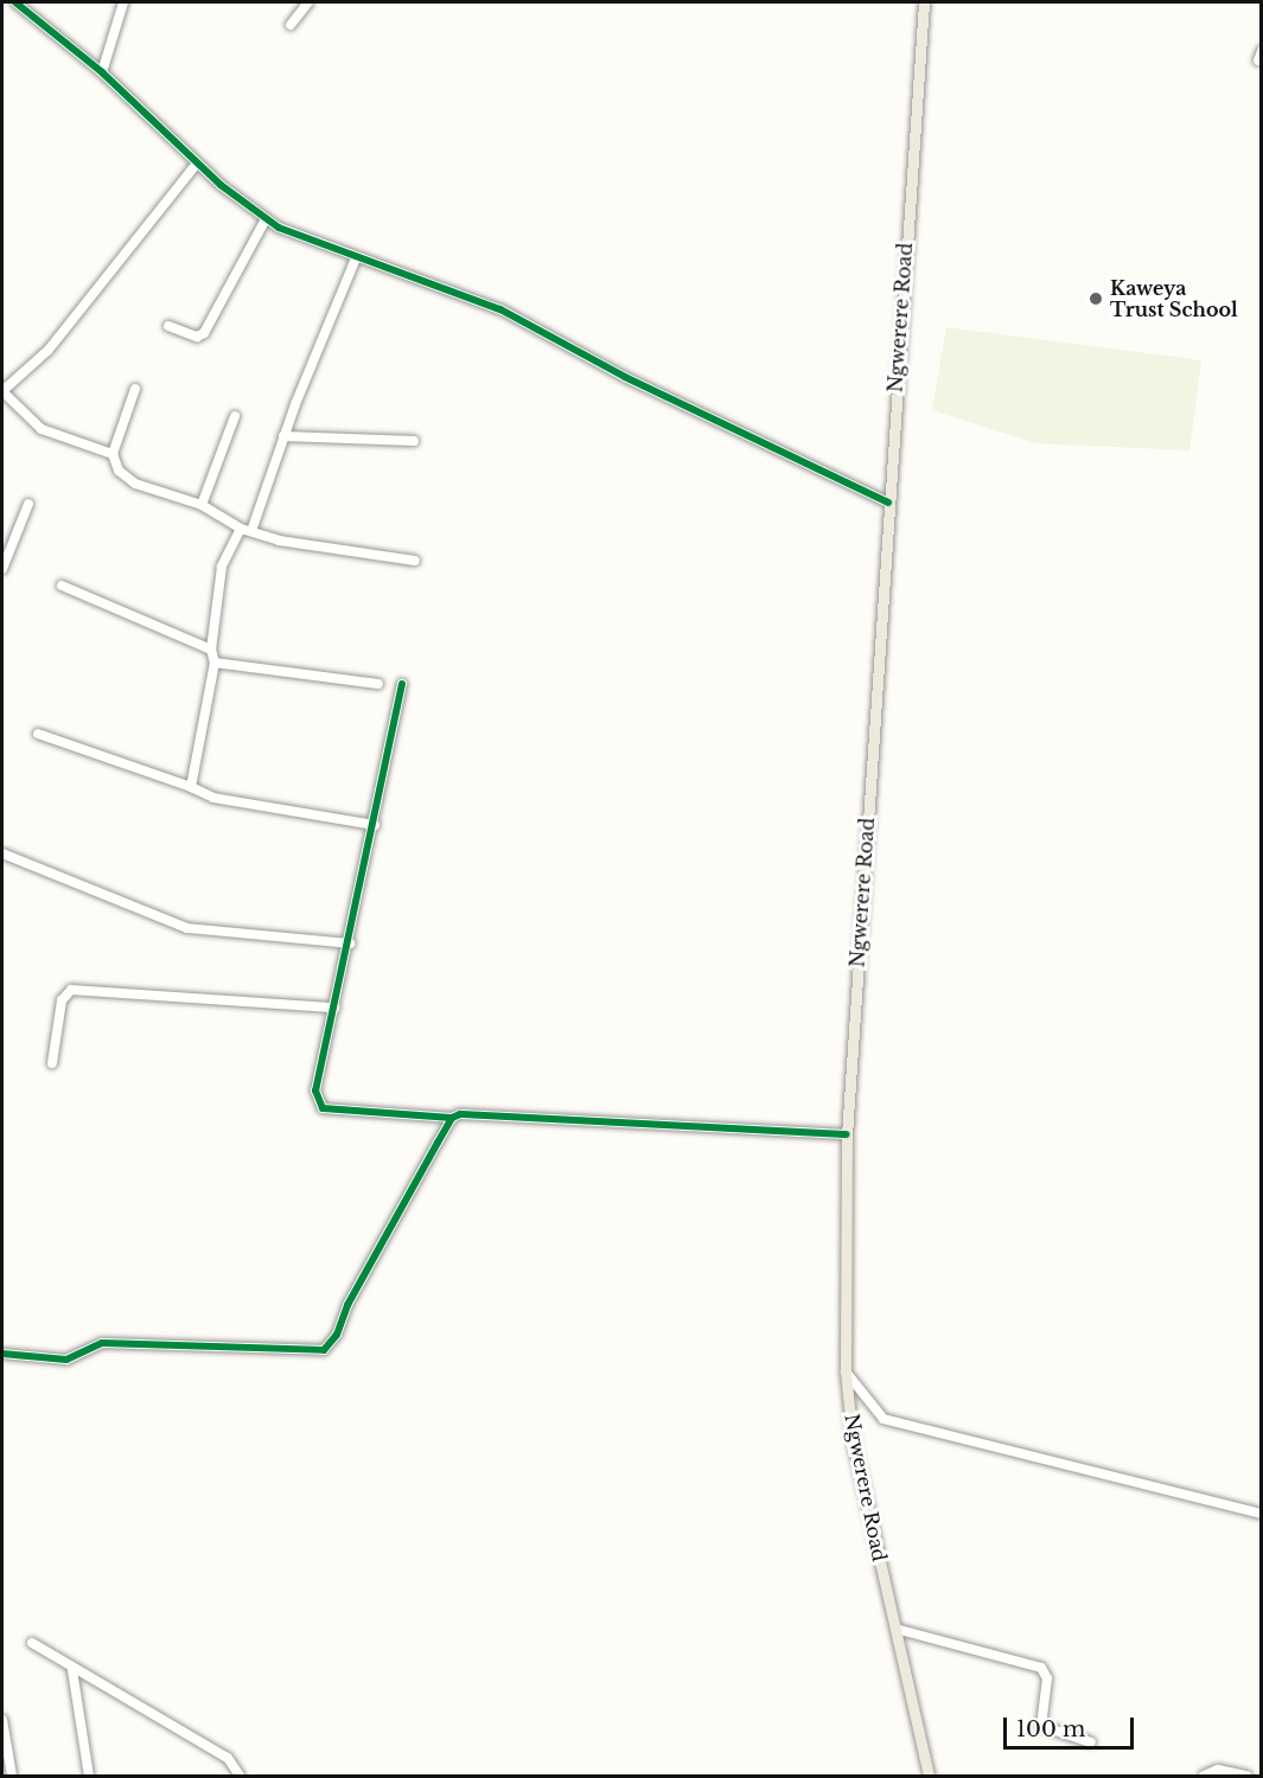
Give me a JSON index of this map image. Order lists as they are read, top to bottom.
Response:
{
  "streets": {
    "main road": ["Ngwerere Road"]
  },
  "places": ["Kaweya Trust School"],
  "scale_bar": "100 m"
}
